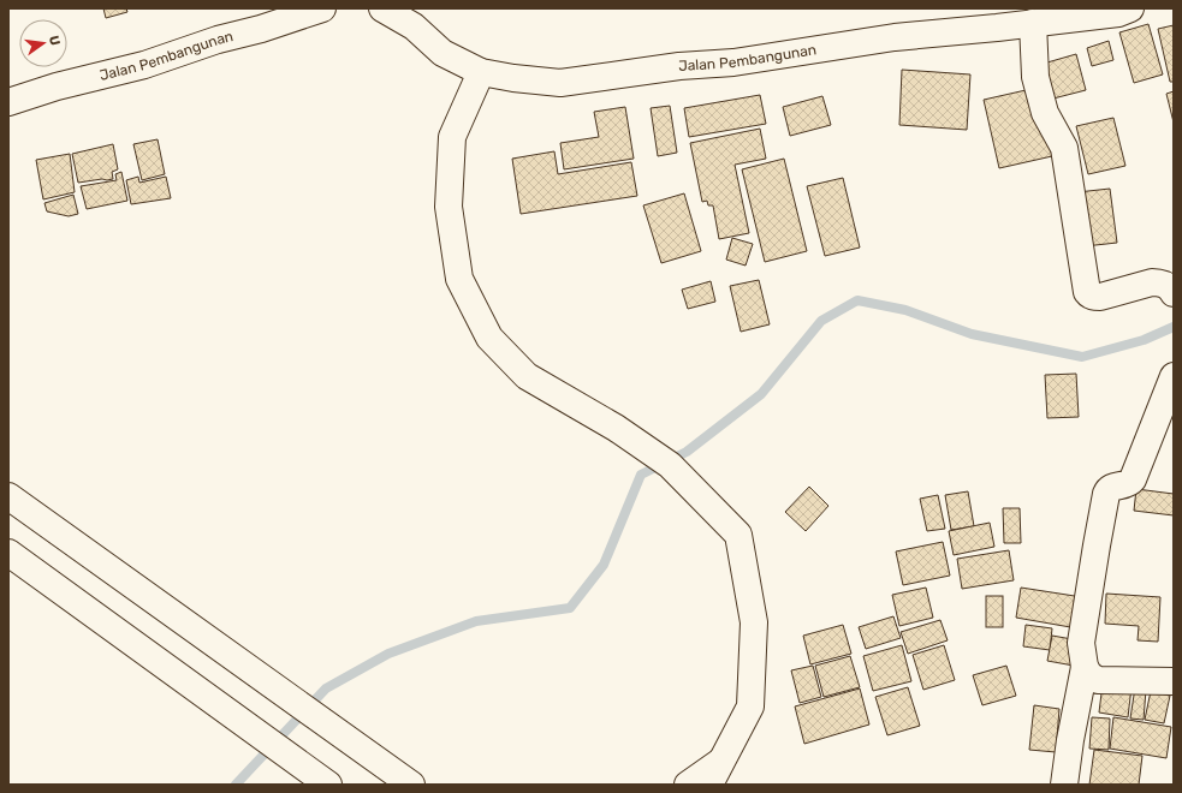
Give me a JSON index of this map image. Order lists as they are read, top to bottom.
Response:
{
  "streets": {
    "street": ["Jalan Pembangunan"]
  },
  "north": "right"
}
